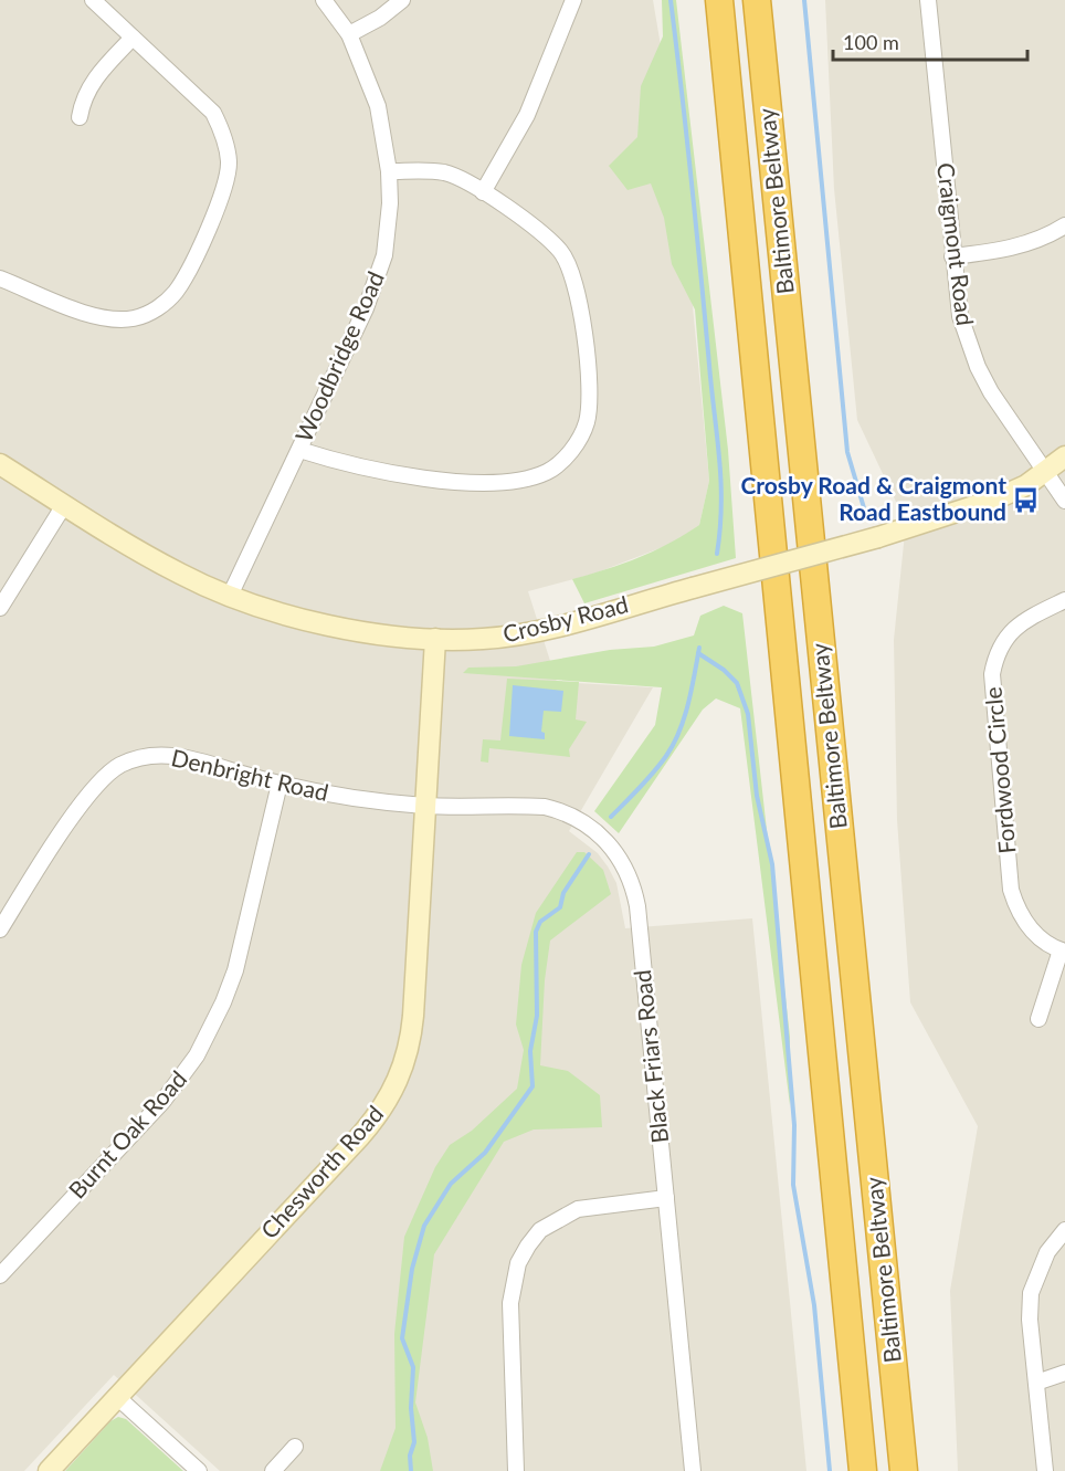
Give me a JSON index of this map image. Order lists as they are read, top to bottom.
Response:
{
  "streets": {
    "highway": ["Baltimore Beltway"],
    "main road": ["Crosby Road", "Chesworth Road"],
    "street": [
      "Craigmont Road",
      "Woodbridge Road",
      "Fordwood Circle",
      "Denbright Road",
      "Black Friars Road",
      "Burnt Oak Road"
    ]
  },
  "crossings": [
    ["Craigmont Road", "Crosby Road"],
    ["Woodbridge Road", "Crosby Road"],
    ["Crosby Road", "Chesworth Road"],
    ["Denbright Road", "Black Friars Road"],
    ["Denbright Road", "Burnt Oak Road"],
    ["Denbright Road", "Chesworth Road"],
    ["Black Friars Road", "Chesworth Road"]
  ],
  "places": {
    "bus stop": ["Crosby Road & Craigmont Road Eastbound"]
  },
  "scale_bar": "100 m"
}
